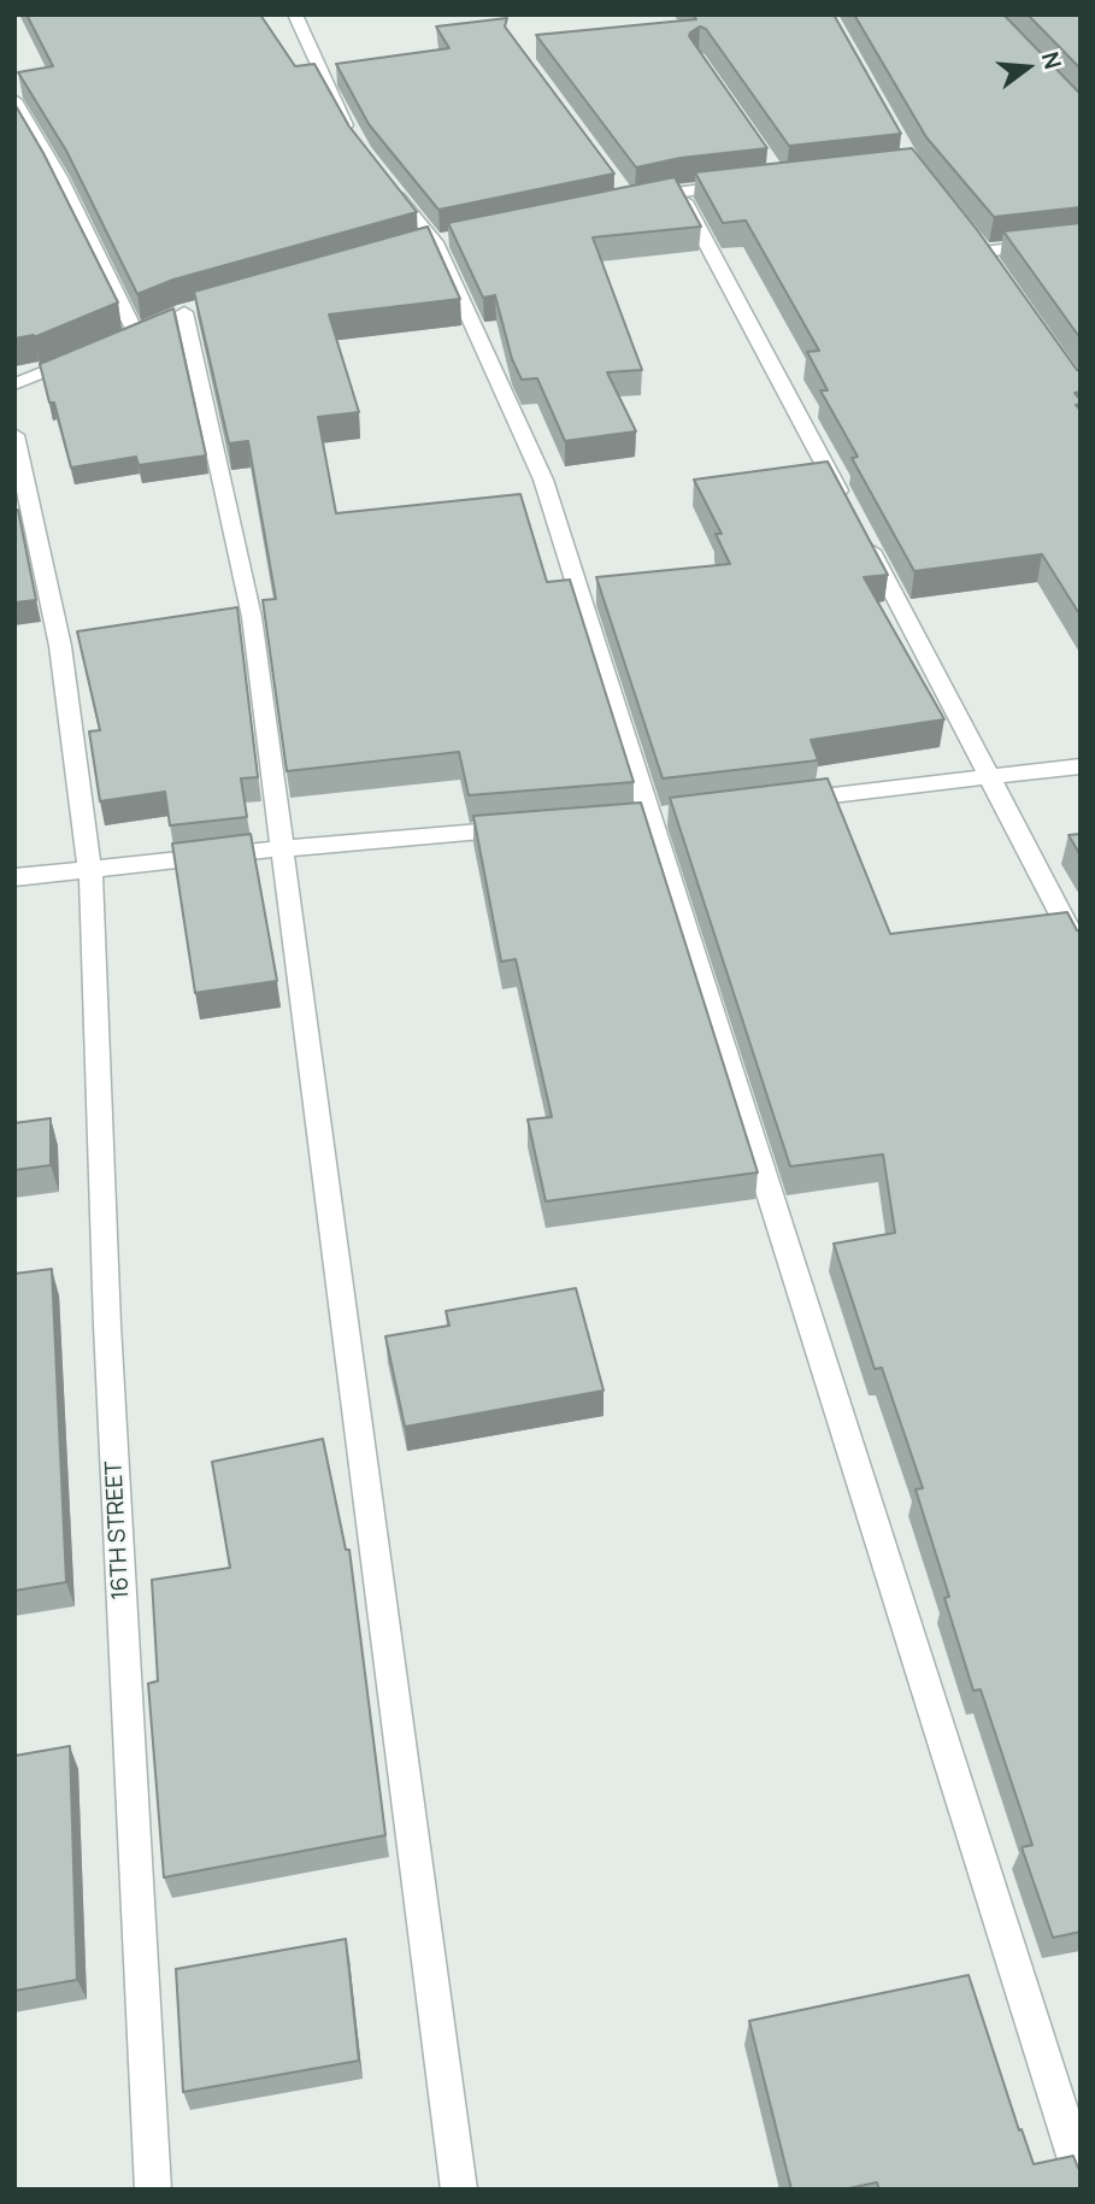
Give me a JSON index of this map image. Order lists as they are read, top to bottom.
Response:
{
  "streets": {
    "street": ["16TH STREET"]
  },
  "north": "right"
}
